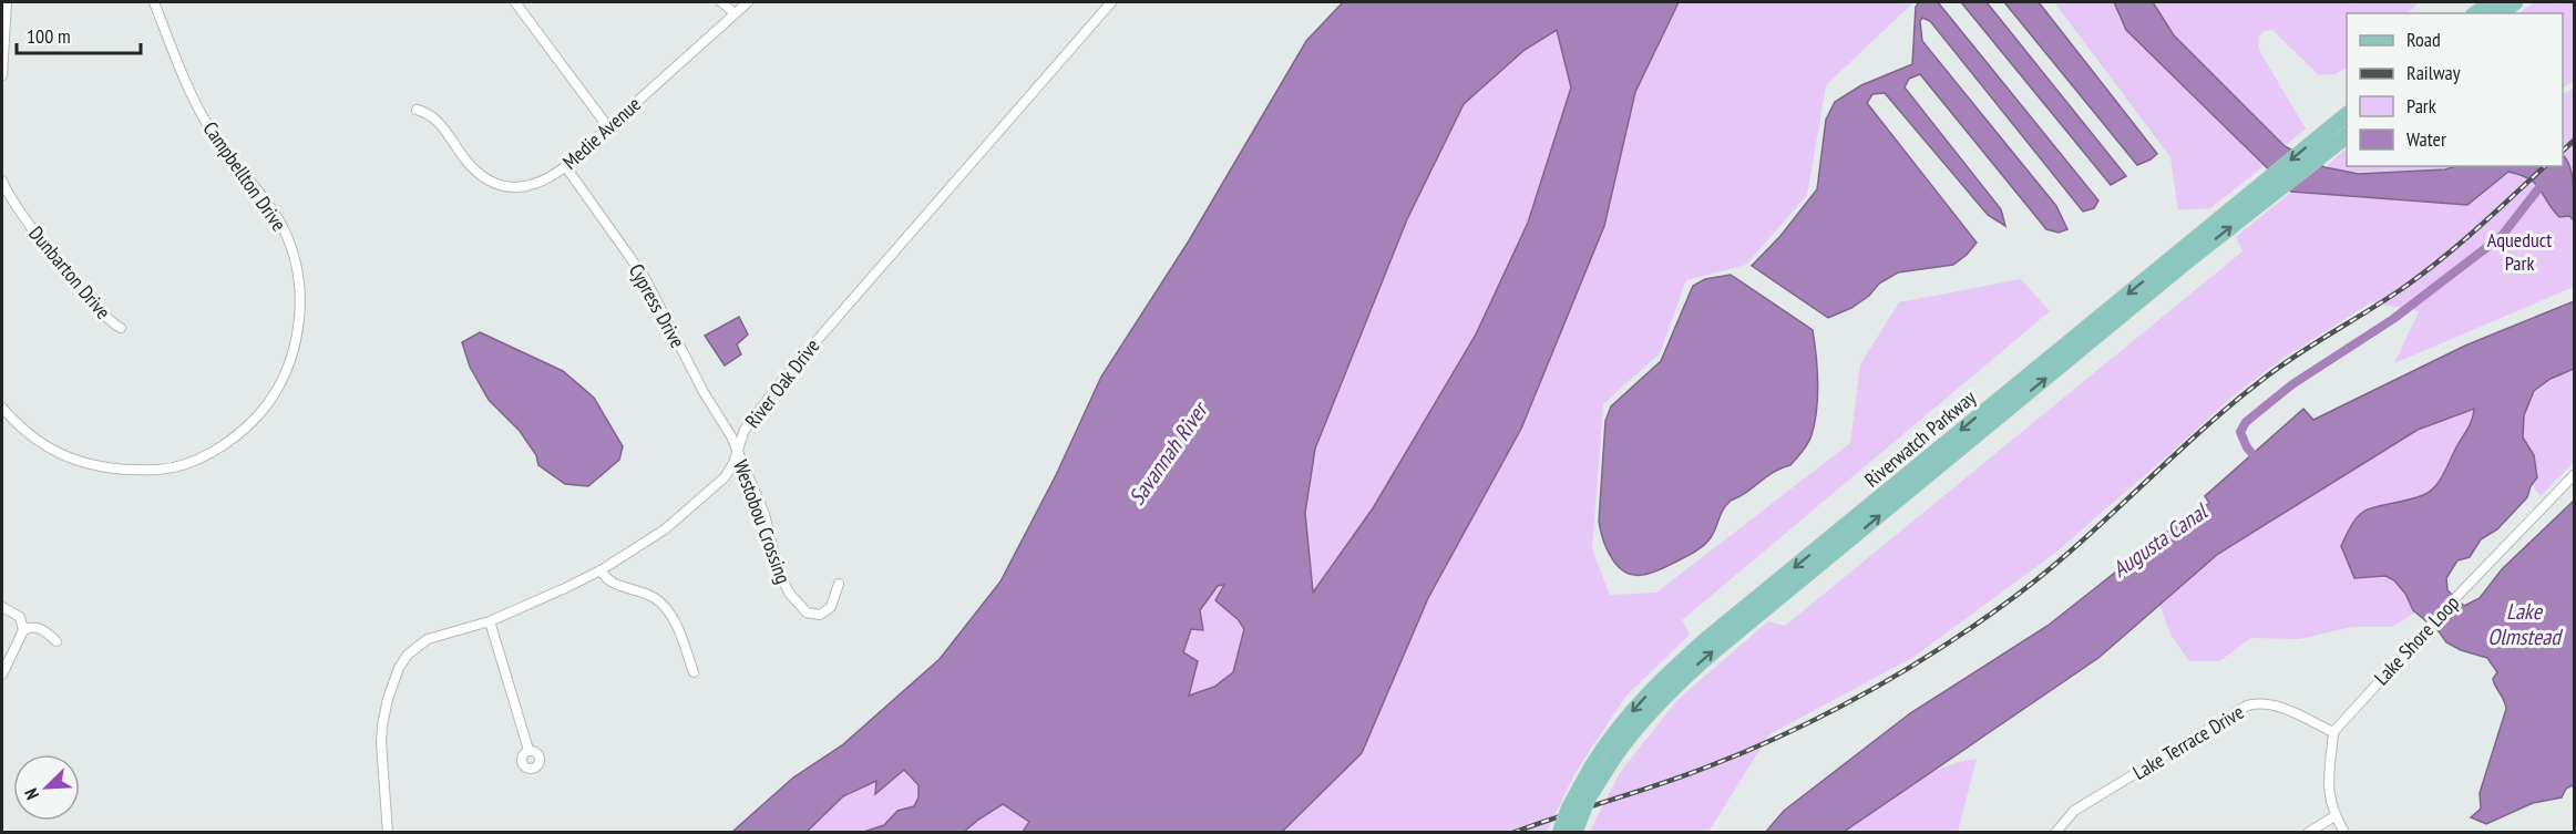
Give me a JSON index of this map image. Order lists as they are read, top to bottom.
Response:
{
  "streets": {
    "main road": ["Riverwatch Parkway"],
    "street": [
      "Medie Avenue",
      "Campbellton Drive",
      "Dunbarton Drive",
      "Cypress Drive",
      "River Oak Drive",
      "Westobou Crossing",
      "Lake Shore Loop",
      "Lake Terrace Drive"
    ]
  },
  "crossings": [
    ["Medie Avenue", "Cypress Drive"],
    ["Cypress Drive", "River Oak Drive"],
    ["Cypress Drive", "Westobou Crossing"],
    ["River Oak Drive", "Westobou Crossing"],
    ["Lake Shore Loop", "Lake Terrace Drive"]
  ],
  "water": ["Savannah River", "Augusta Canal", "Lake Olmstead"],
  "parks": ["Aqueduct Park"],
  "legend": [
    "Road",
    "Railway",
    "Park",
    "Water"
  ],
  "scale_bar": "100 m",
  "north": "bottom left"
}
